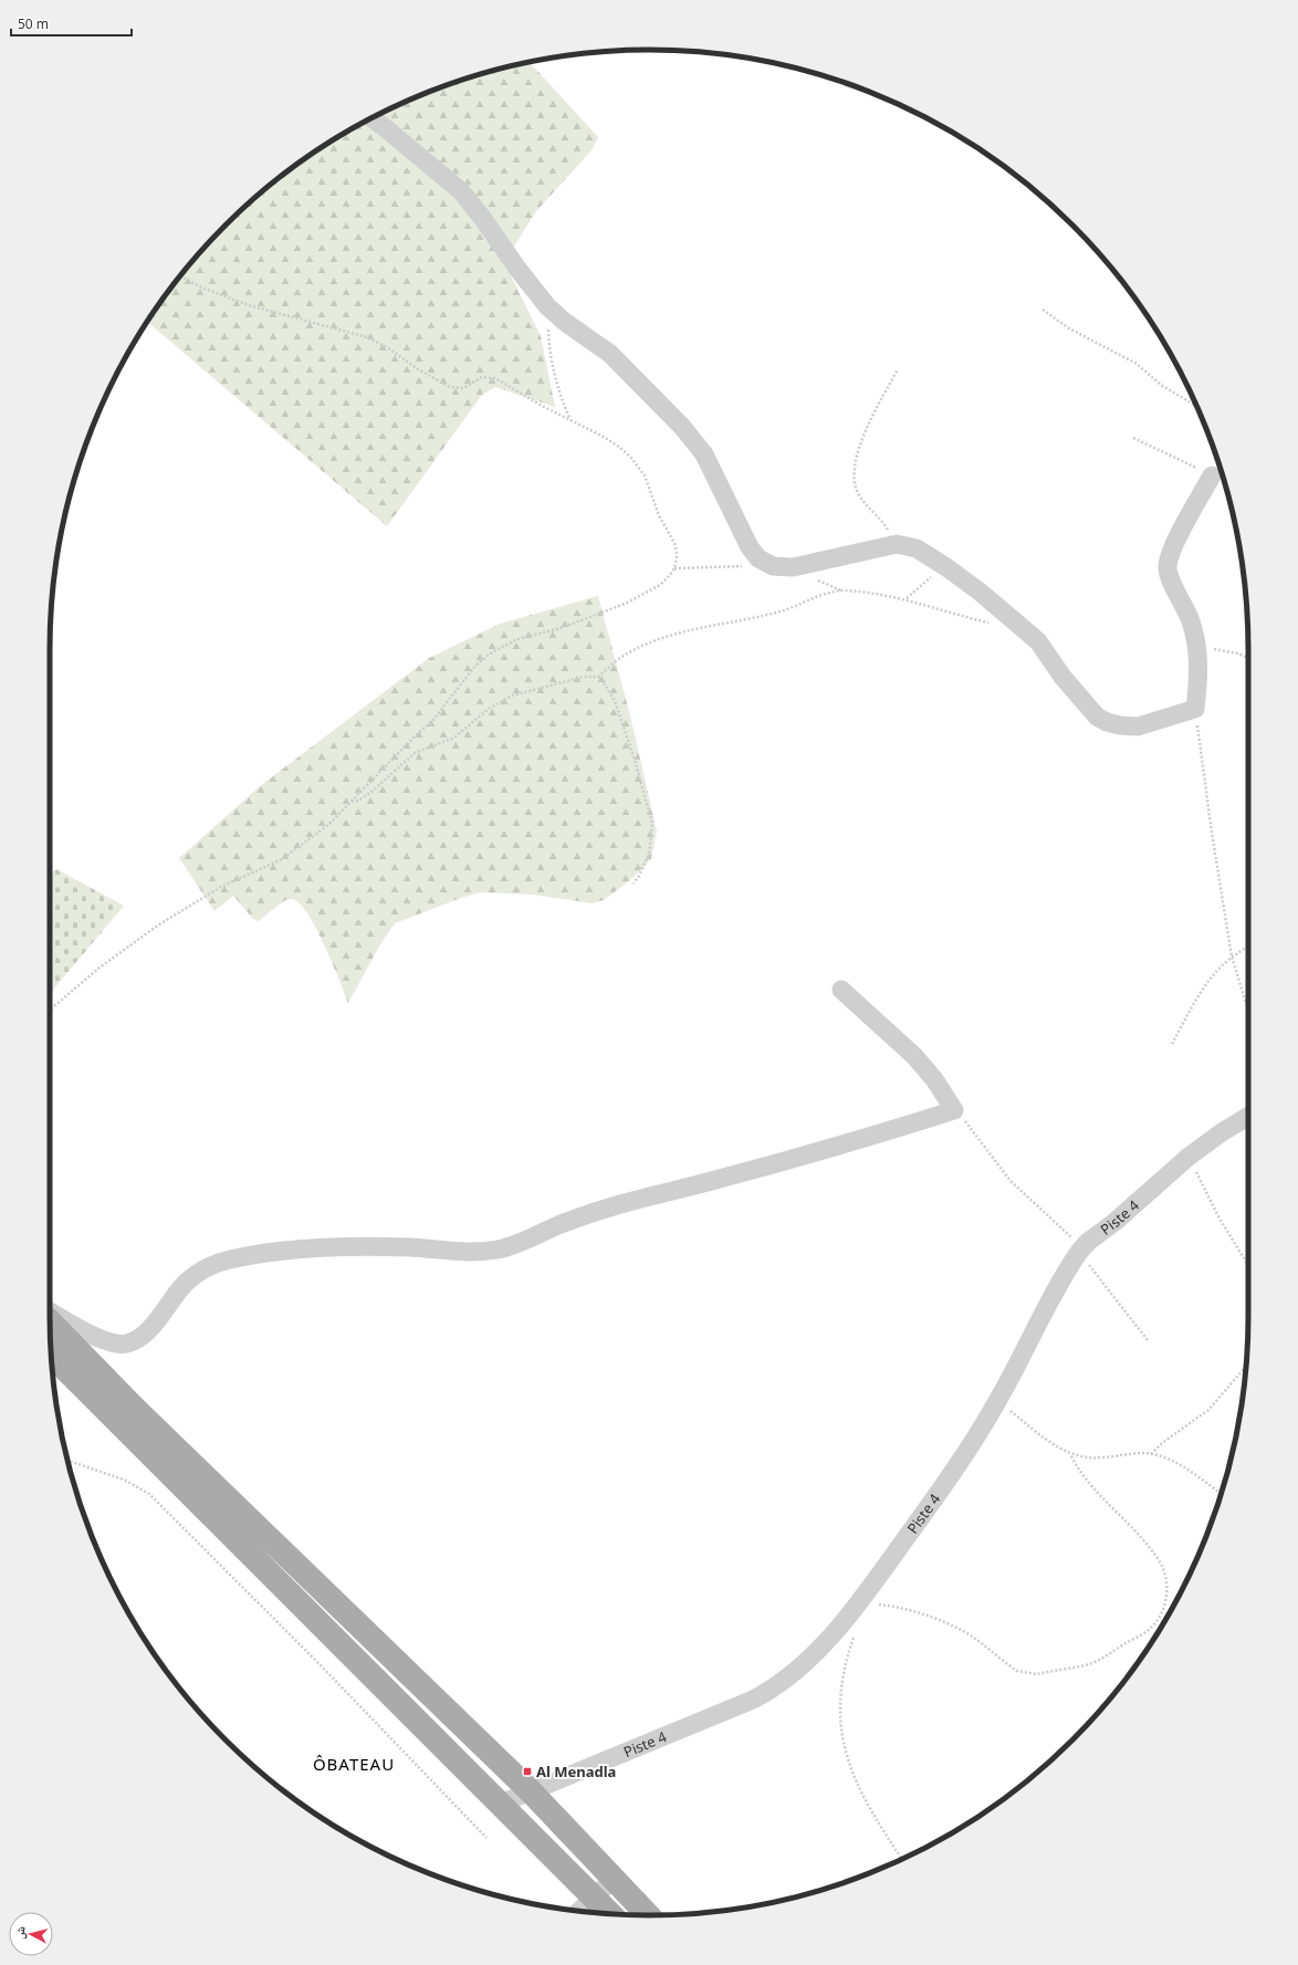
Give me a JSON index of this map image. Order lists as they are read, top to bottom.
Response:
{
  "streets": {
    "street": ["Piste 4"]
  },
  "districts": ["ÔBATEAU"],
  "places": {
    "transit": ["Al Menadla"]
  },
  "scale_bar": "50 m",
  "north": "left"
}
